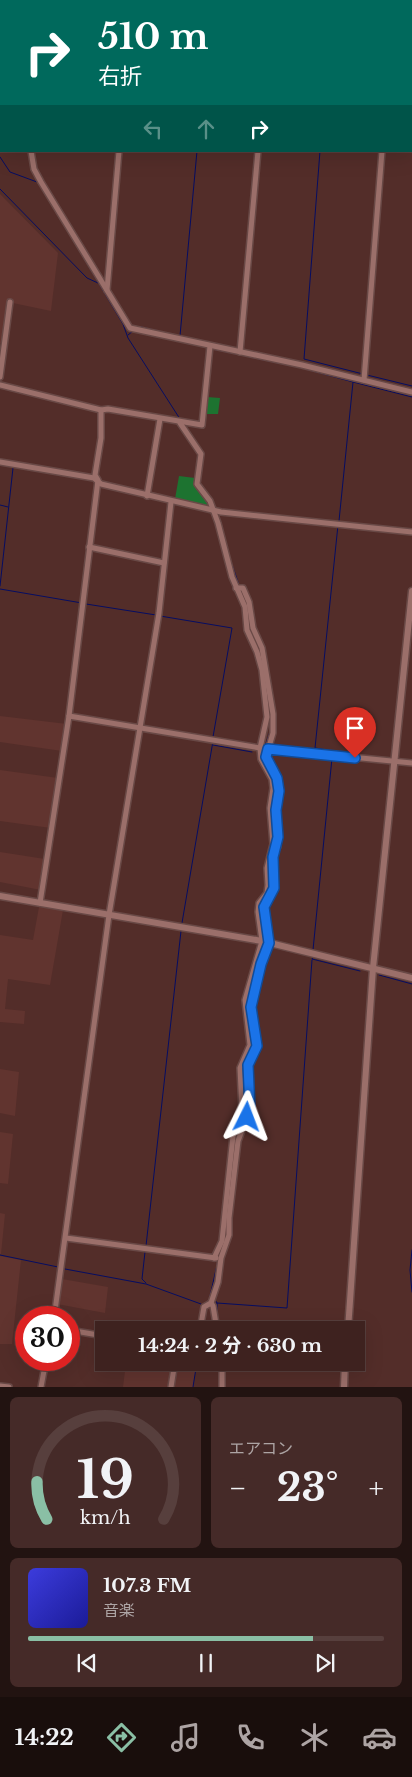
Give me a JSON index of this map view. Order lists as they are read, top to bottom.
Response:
{
  "page": {
    "turn": ["510 m", "右折"],
    "limit": "30",
    "trip": "14:24 · 2 分 · 630 m",
    "tile": "エアコン",
    "heat": ["−", "23°", "+"],
    "song": ["107.3 FM", "音楽"],
    "tabs": "14:22",
    "gauge": ["19", "km/h"]
  }
}
